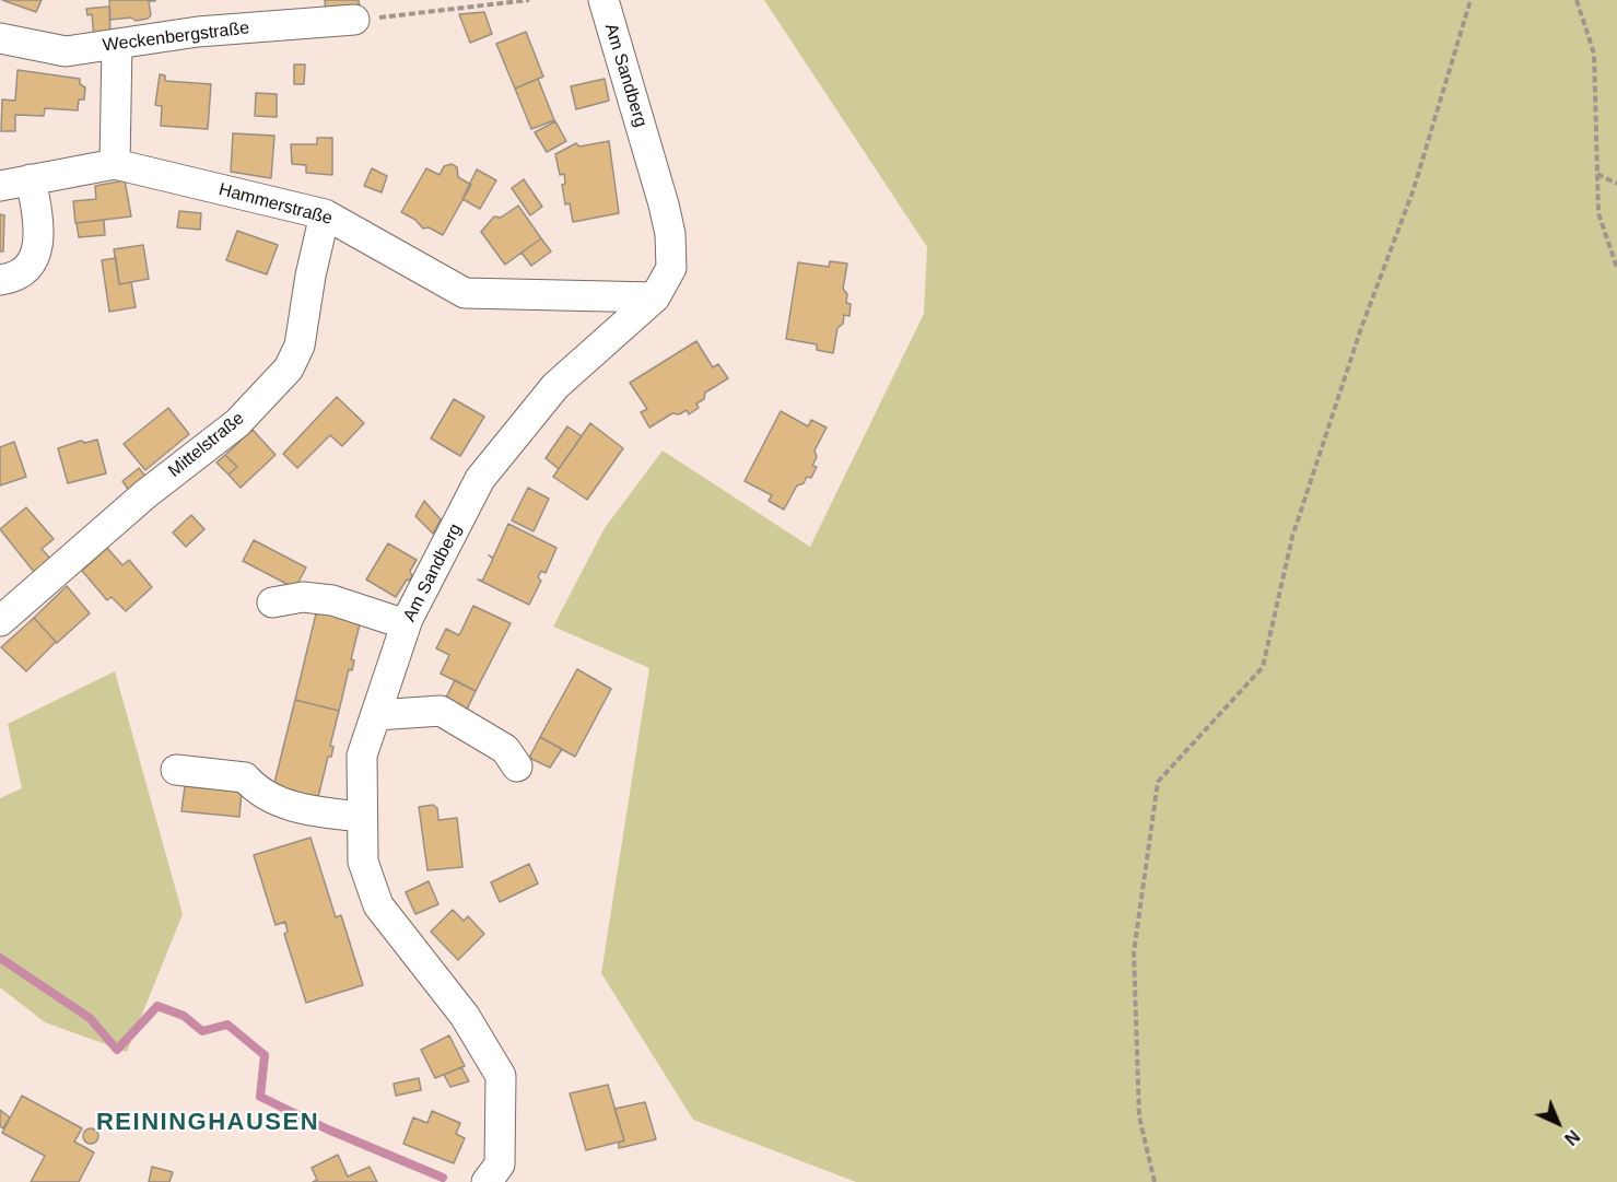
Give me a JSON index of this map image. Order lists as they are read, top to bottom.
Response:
{
  "streets": {
    "street": [
      "Weckenbergstraße",
      "Am Sandberg",
      "Hammerstraße",
      "Mittelstraße"
    ]
  },
  "crossings": [
    ["Am Sandberg", "Hammerstraße"],
    ["Hammerstraße", "Mittelstraße"]
  ],
  "districts": ["REININGHAUSEN"],
  "north": "bottom right"
}
